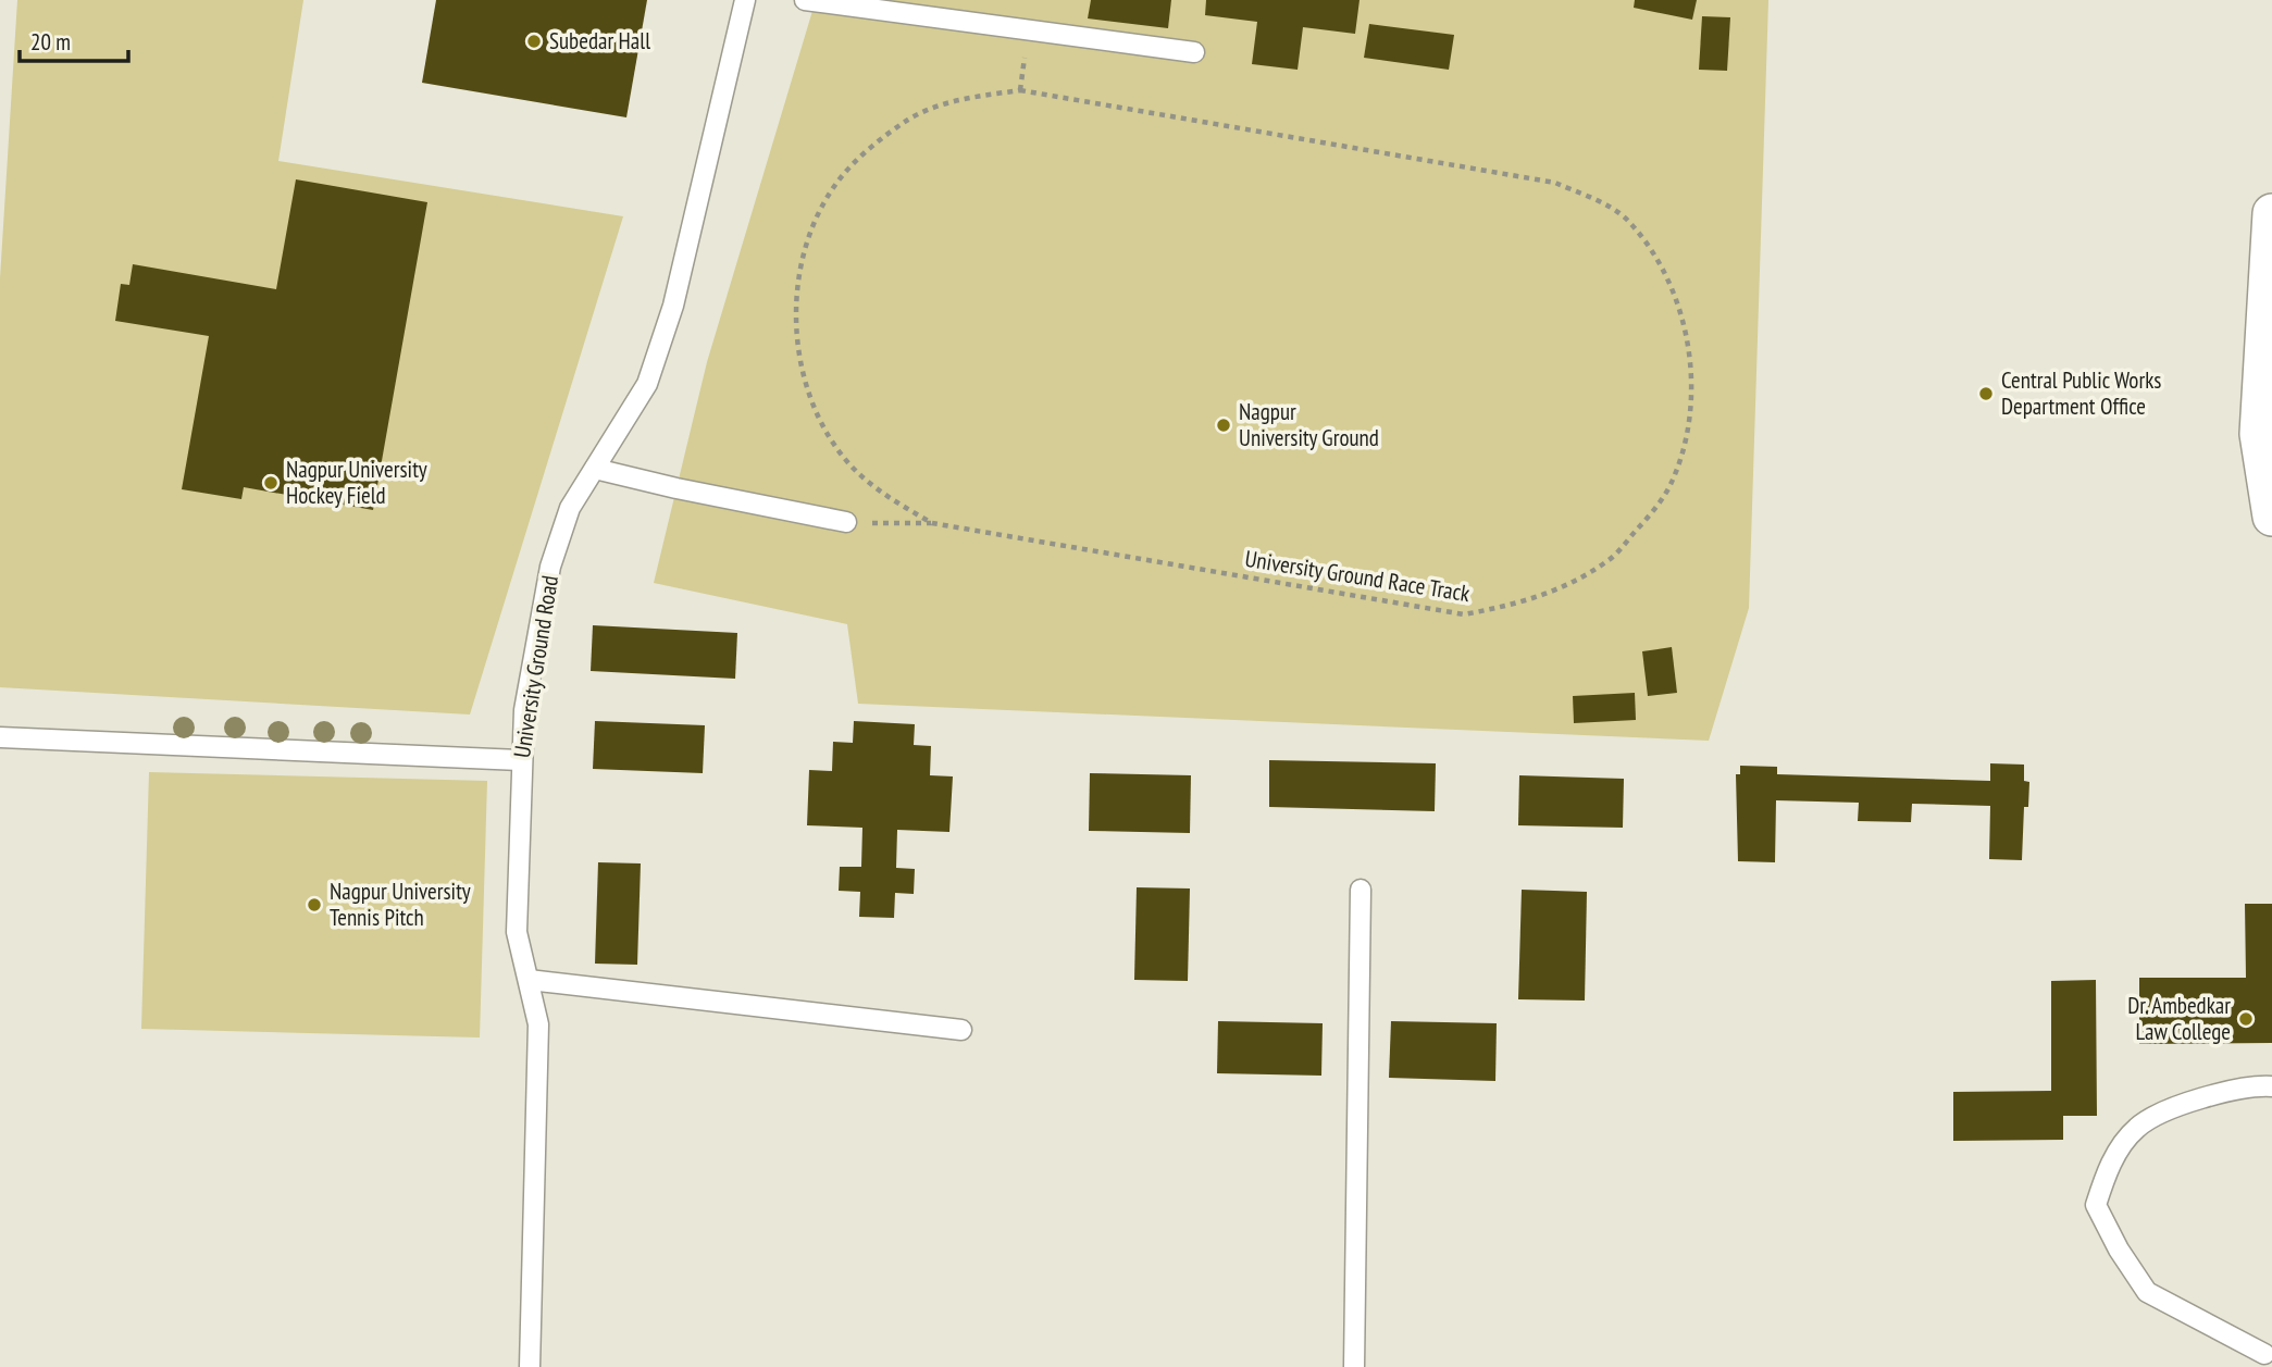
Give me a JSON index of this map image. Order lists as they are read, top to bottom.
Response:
{
  "streets": {
    "lane": ["University Ground Road"],
    "path": ["University Ground Race Track"]
  },
  "places": [
    "Subedar Hall",
    "Central Public Works Department Office",
    "Nagpur University Ground",
    "Nagpur University Hockey Field",
    "Nagpur University Tennis Pitch",
    "Dr. Ambedkar Law College"
  ],
  "scale_bar": "20 m"
}
